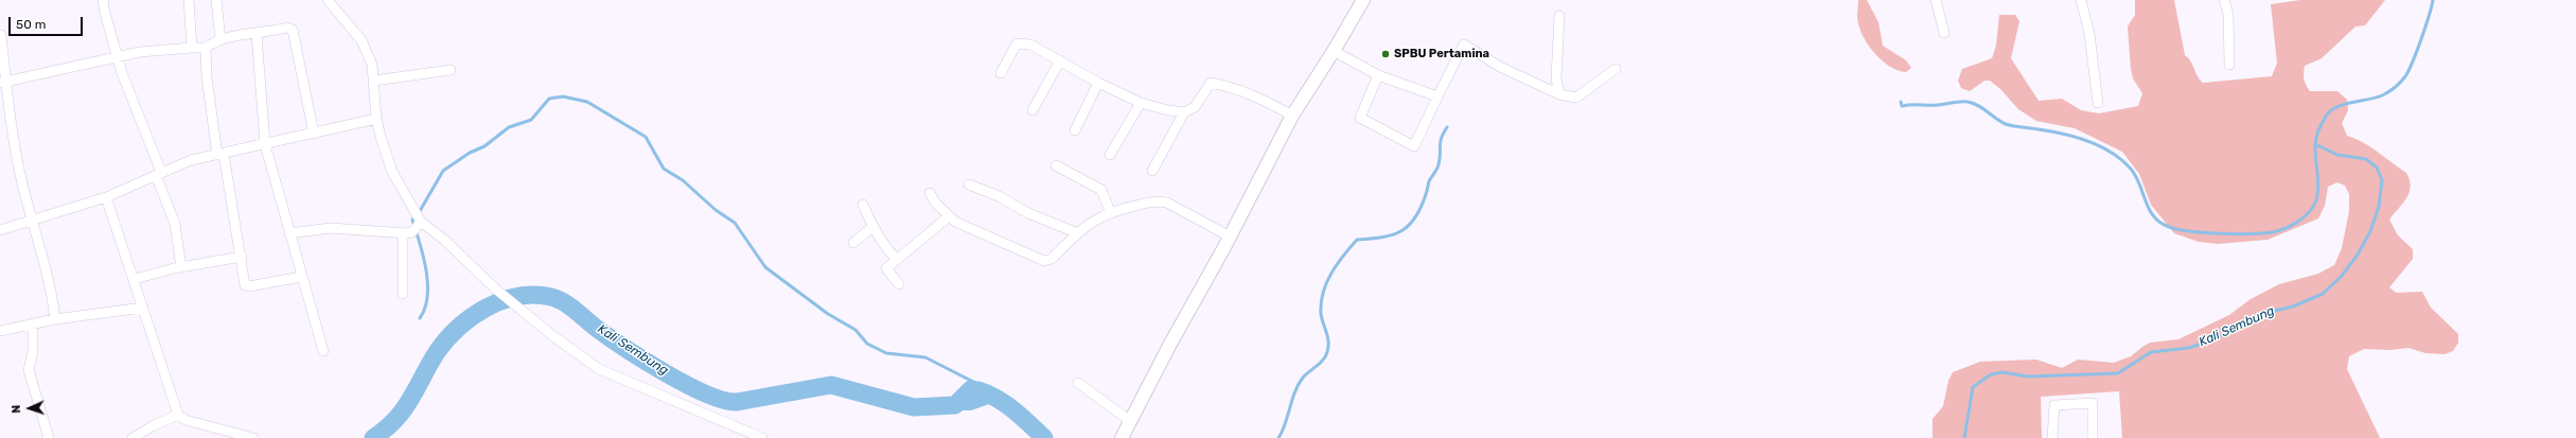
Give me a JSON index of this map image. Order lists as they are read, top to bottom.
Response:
{
  "water": ["Kali Sembung"],
  "places": ["SPBU Pertamina"],
  "scale_bar": "50 m",
  "north": "left"
}
